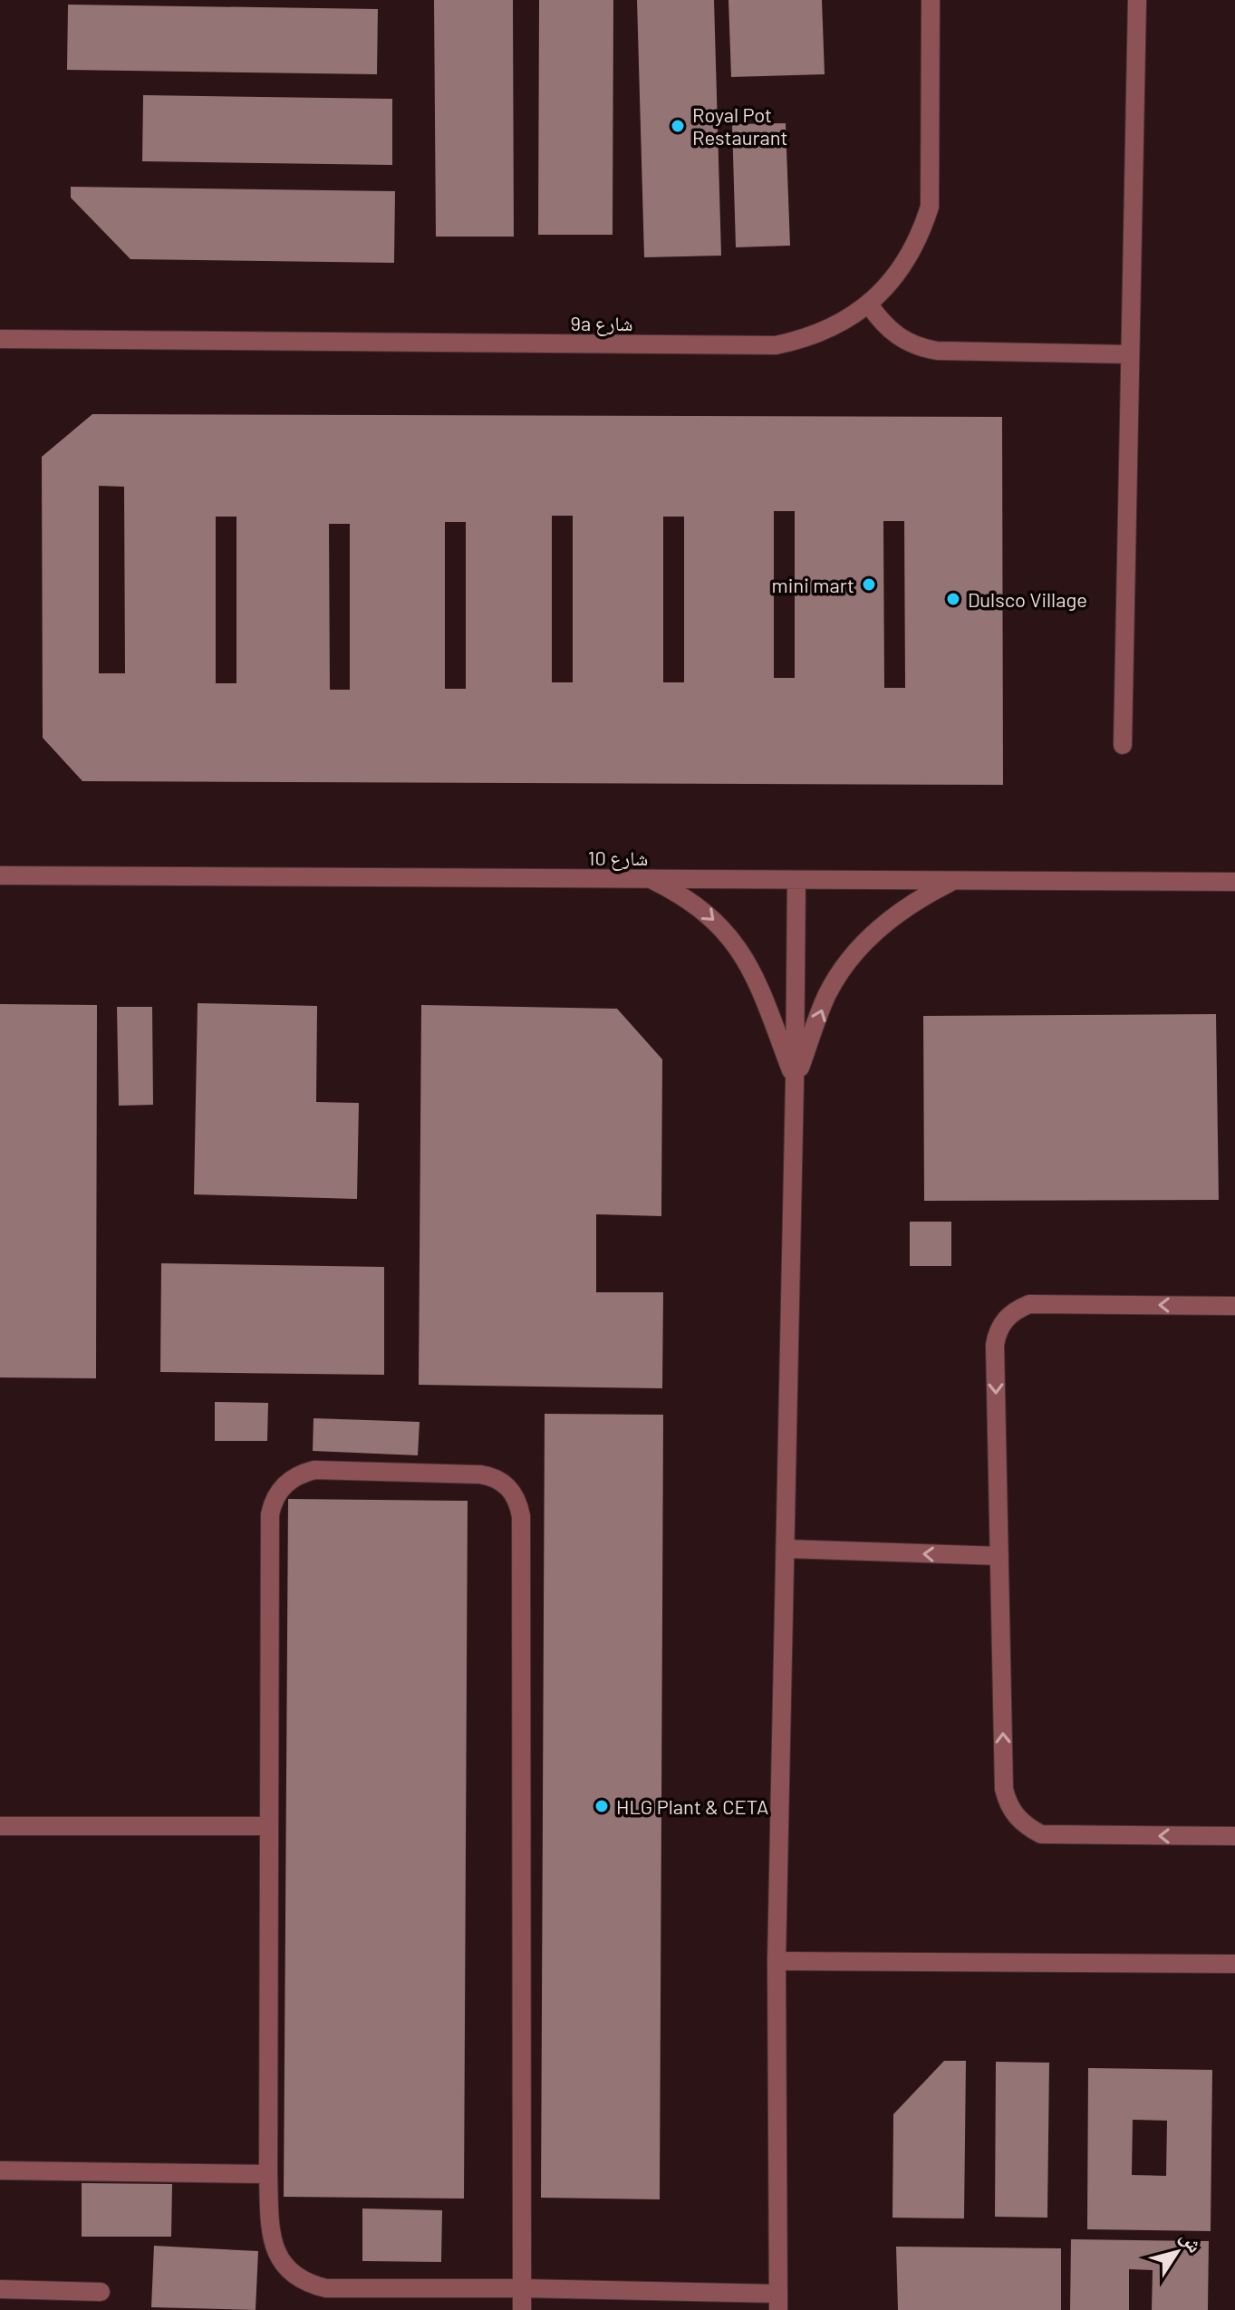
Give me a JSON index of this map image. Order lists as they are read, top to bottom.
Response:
{
  "streets": {
    "street": ["9a شارع", "شارع 10"]
  },
  "places": [
    "Royal Pot Restaurant",
    "mini mart",
    "Dulsco Village",
    "HLG Plant & CETA"
  ],
  "north": "top right"
}
